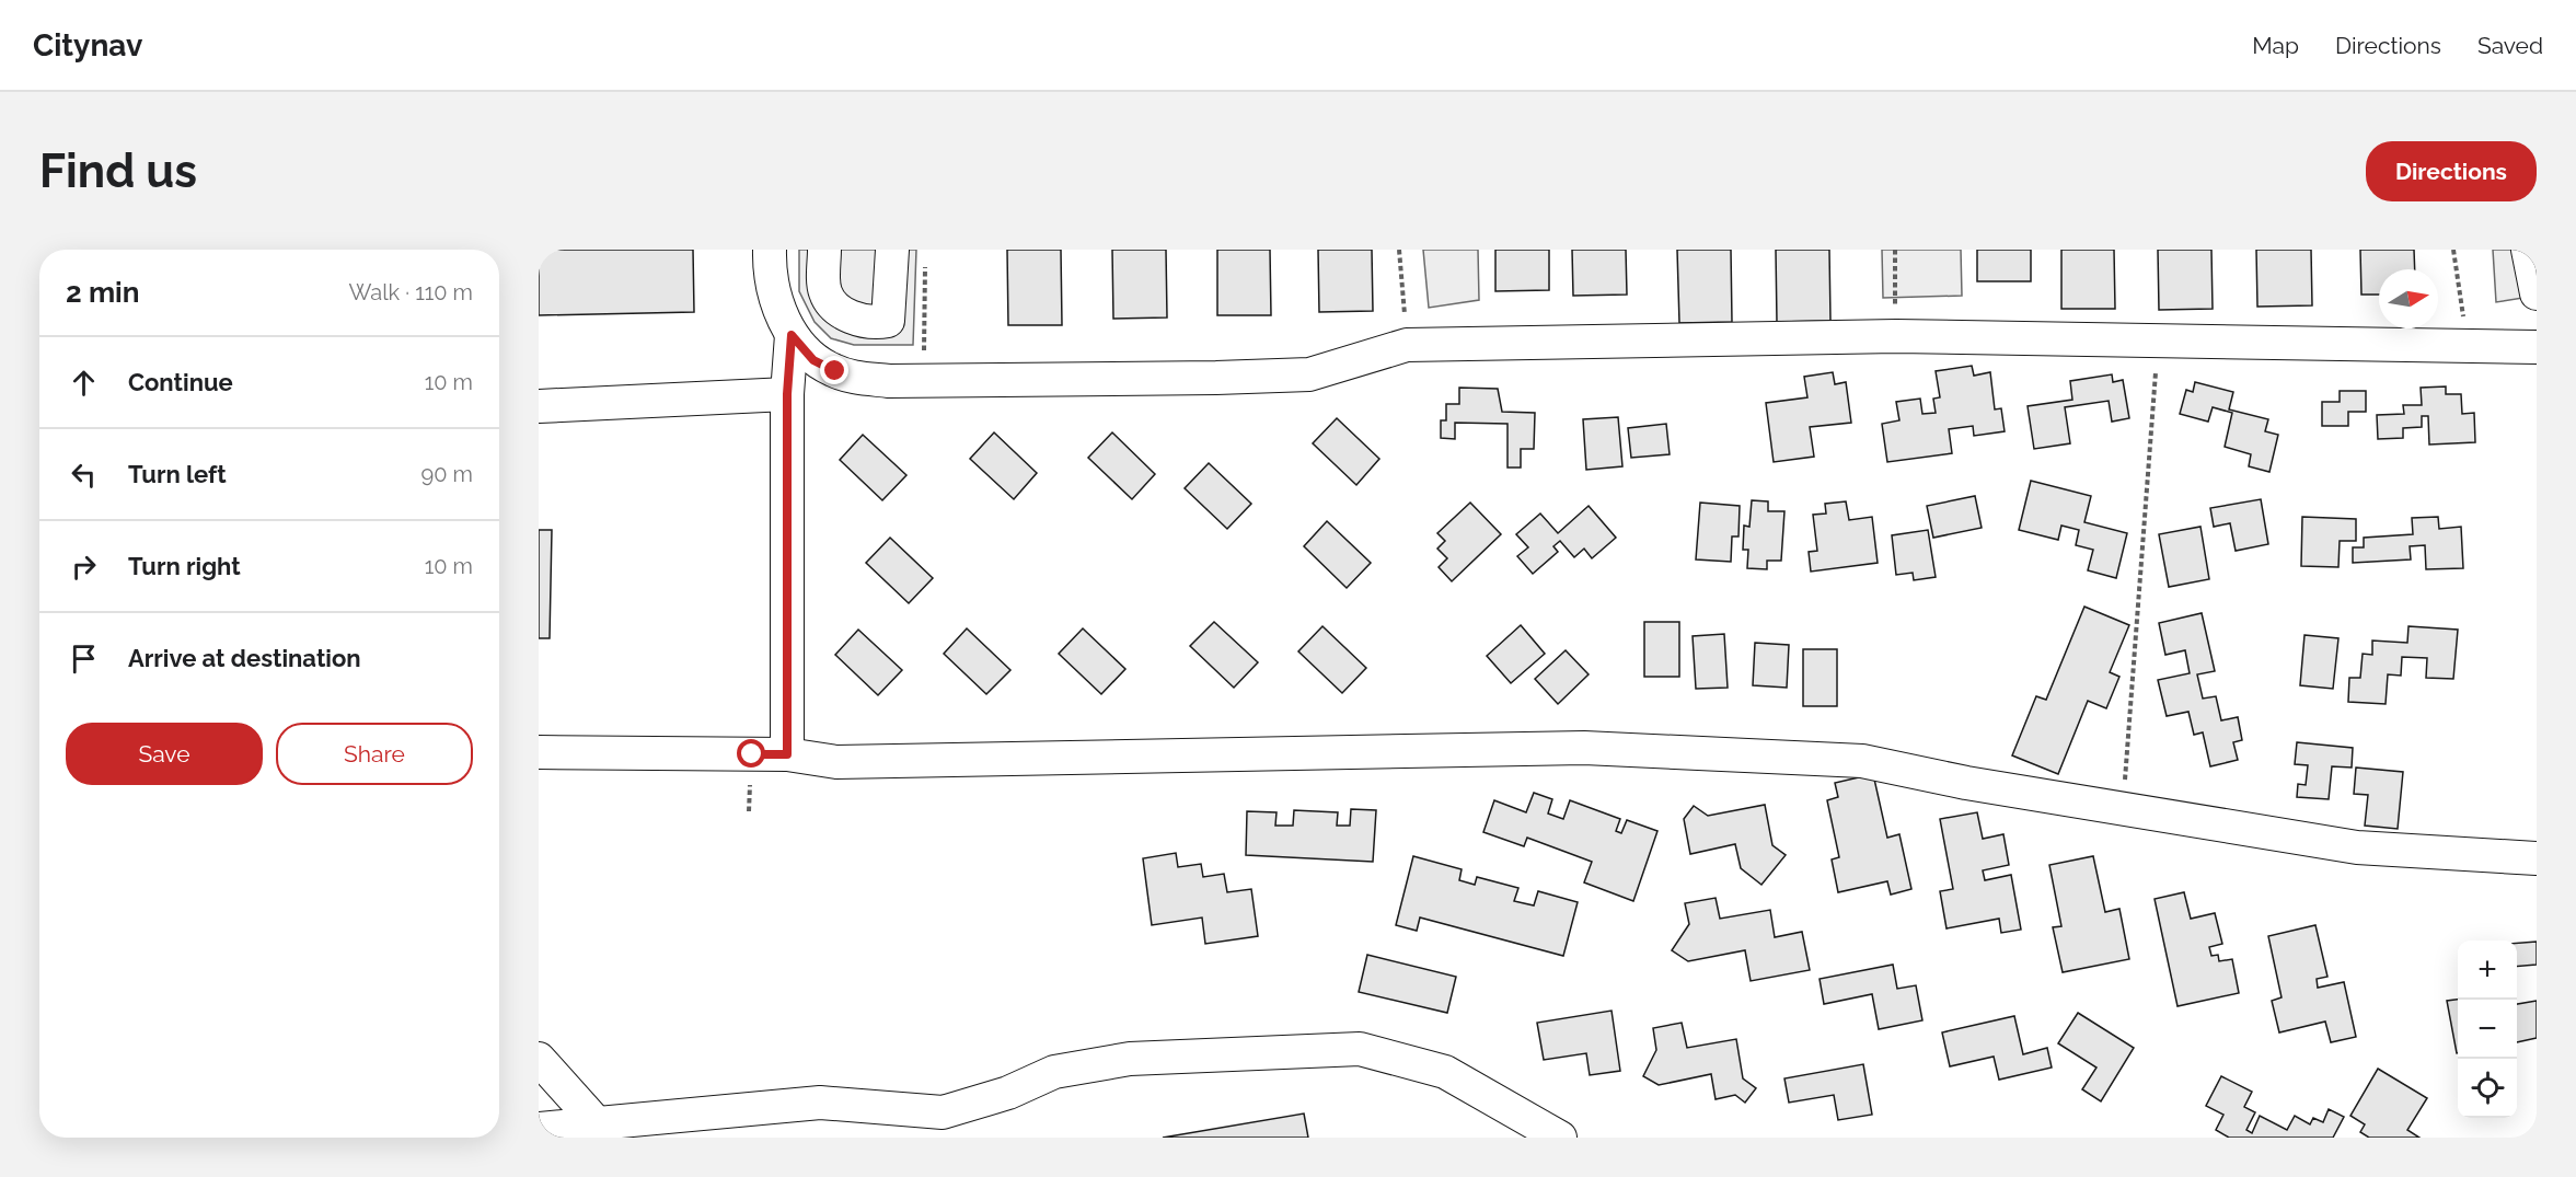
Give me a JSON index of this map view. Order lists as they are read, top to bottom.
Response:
{
  "north": "right",
  "page": {
    "header": "Citynav",
    "nav": ["Map", "Directions", "Saved"],
    "buttons": [
      "Directions",
      ["Save", "Share"]
    ],
    "title": "Find us",
    "heading": ["2 min", "Walk · 110 m"],
    "list": [
      ["Continue", "10 m"],
      ["Turn left", "90 m"],
      ["Turn right", "10 m"],
      "Arrive at destination"
    ],
    "map_buttons": ["+", "−"]
  }
}
